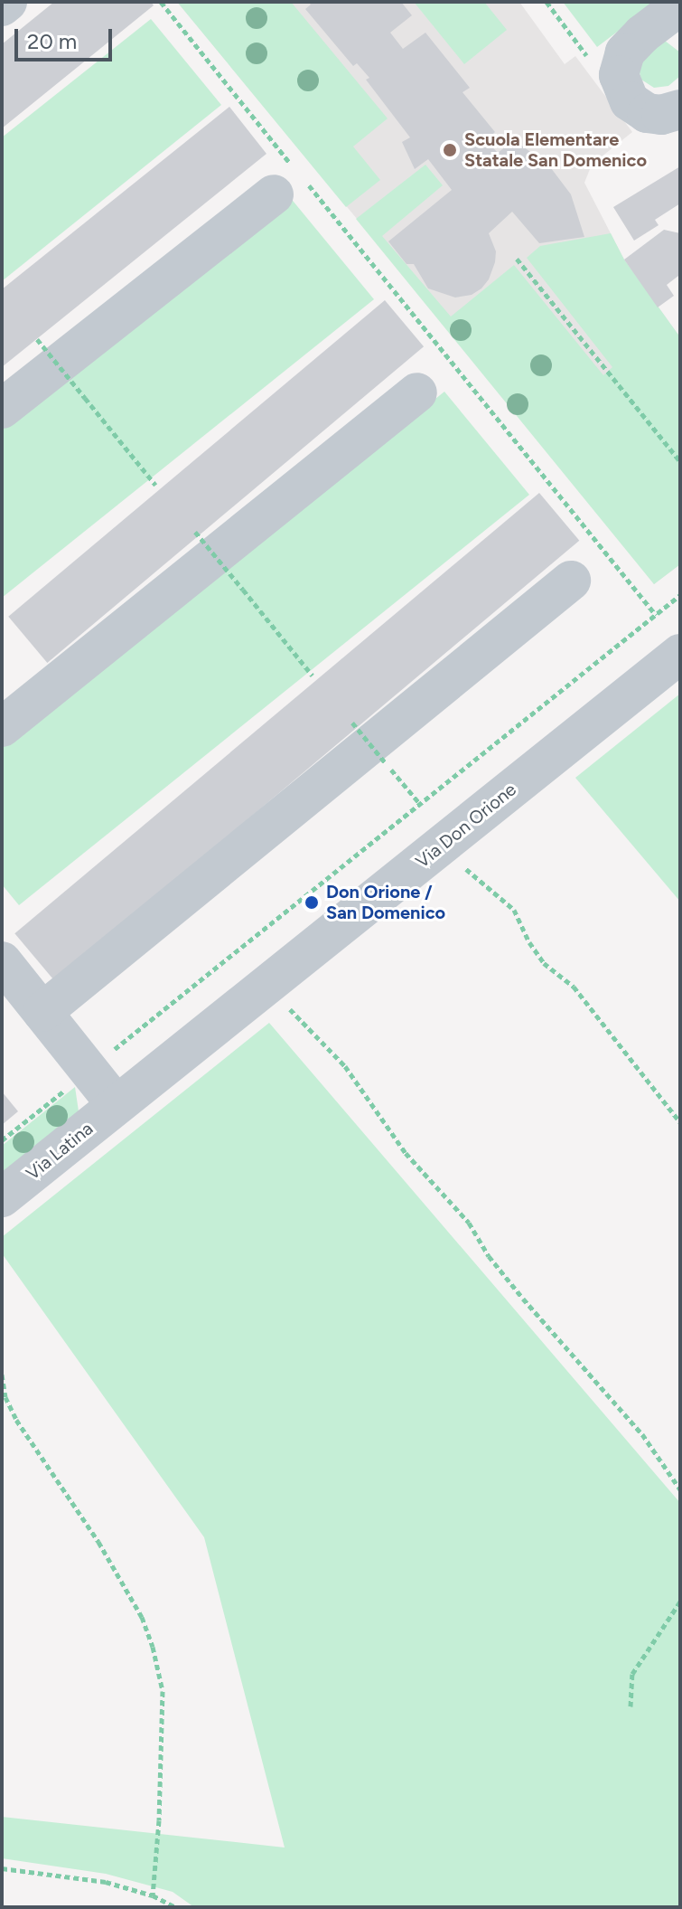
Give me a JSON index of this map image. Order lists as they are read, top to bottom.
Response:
{
  "streets": {
    "street": ["Via Don Orione", "Via Latina"]
  },
  "crossings": [
    ["Via Don Orione", "Via Latina"]
  ],
  "places": ["Scuola Elementare Statale San Domenico", "Don Orione / San Domenico"],
  "scale_bar": "20 m"
}
